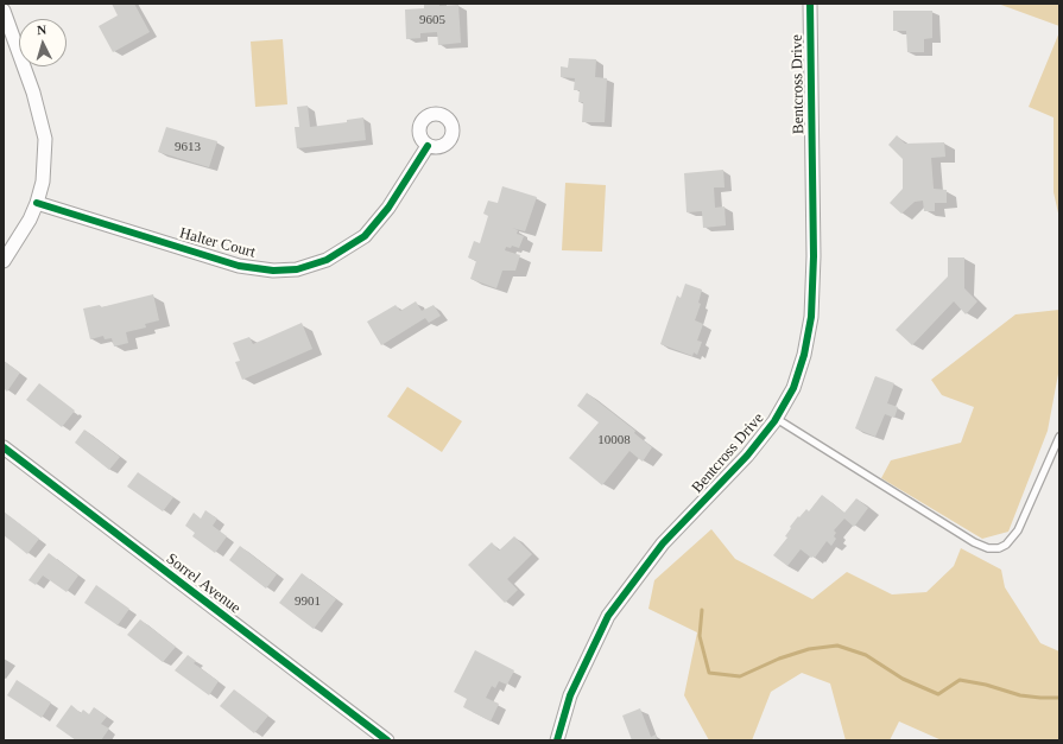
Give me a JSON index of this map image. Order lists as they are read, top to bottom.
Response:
{
  "streets": {
    "street": ["Bentcross Drive", "Halter Court", "Sorrel Avenue"]
  },
  "house_numbers": [
    "9605",
    "9613",
    "10008",
    "9901"
  ],
  "north": "top"
}
